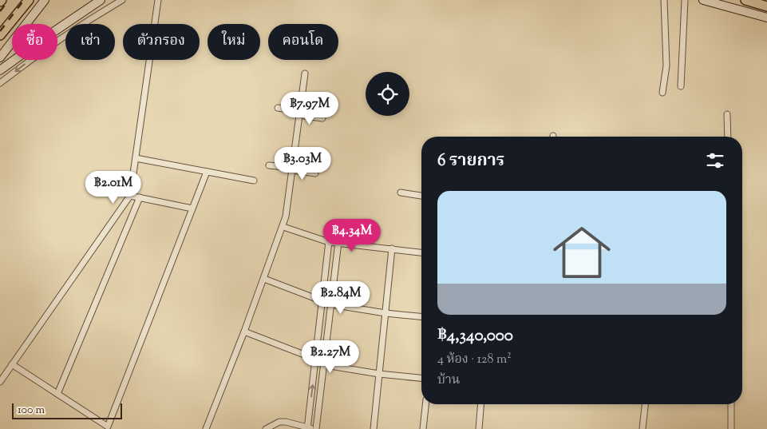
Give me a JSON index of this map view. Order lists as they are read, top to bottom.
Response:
{
  "scale_bar": "100 m",
  "page": {
    "chip": [
      "ซื้อ",
      "เช่า",
      "ตัวกรอง",
      "ใหม่",
      "คอนโด"
    ],
    "price": [
      "฿7.97M",
      "฿3.03M",
      "฿2.01M",
      "฿4.34M",
      "฿2.84M",
      "฿2.27M"
    ],
    "heading": "6 รายการ",
    "list": [
      {
        "name": "฿4,340,000",
        "note": "4 ห้อง · 128 m² · บ้าน"
      }
    ],
    "scale": "100 m"
  }
}
